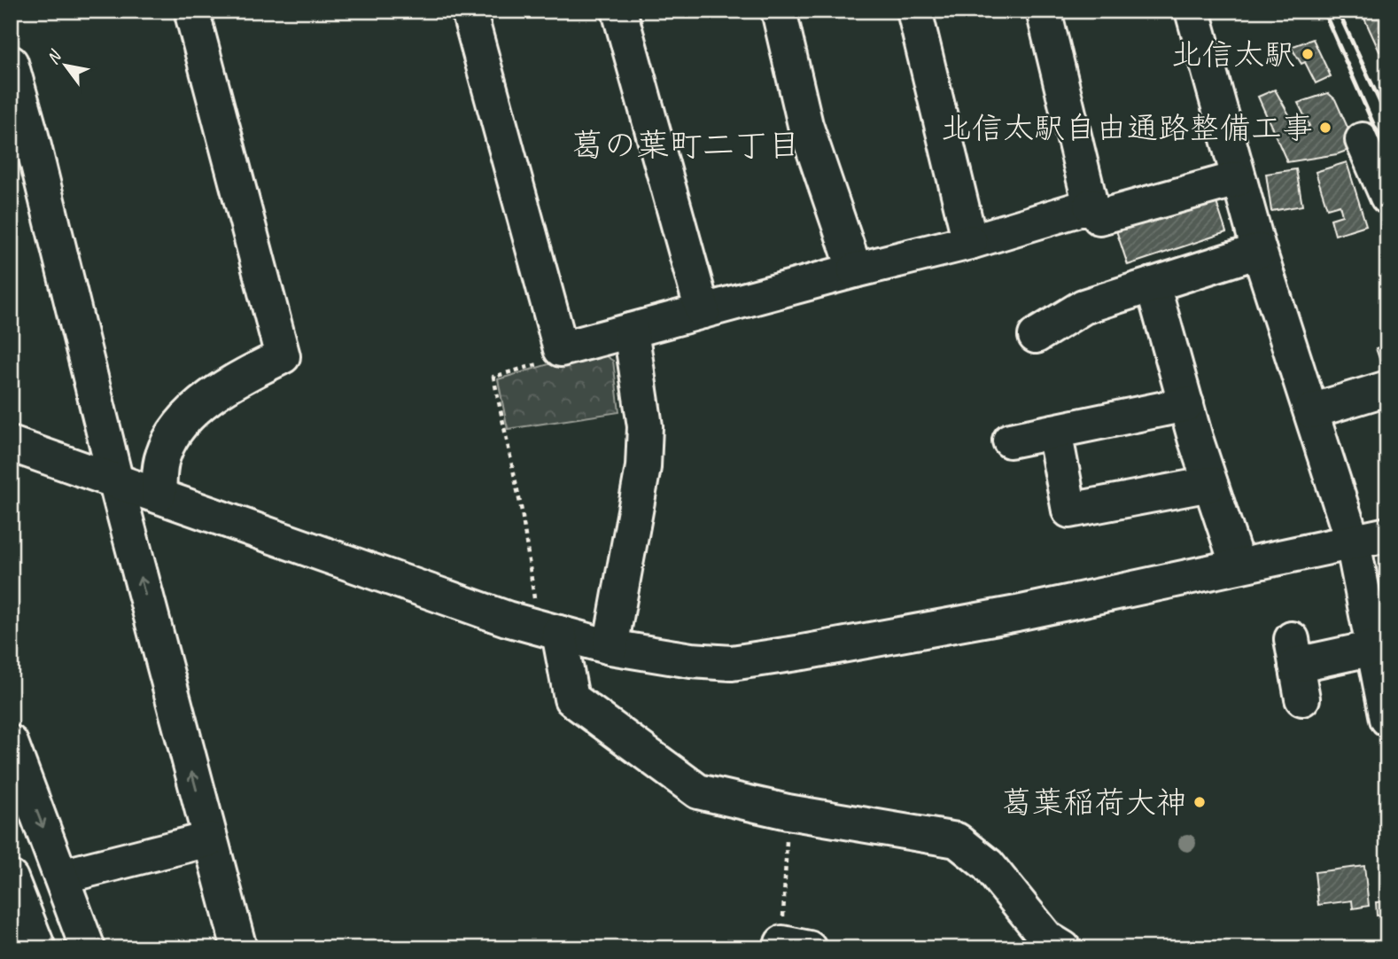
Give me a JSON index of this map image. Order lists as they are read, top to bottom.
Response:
{
  "districts": ["葛の葉町二丁目"],
  "places": ["北信太駅", "北信太駅自由通路整備工事", "葛葉稲荷大神"],
  "north": "top left"
}
